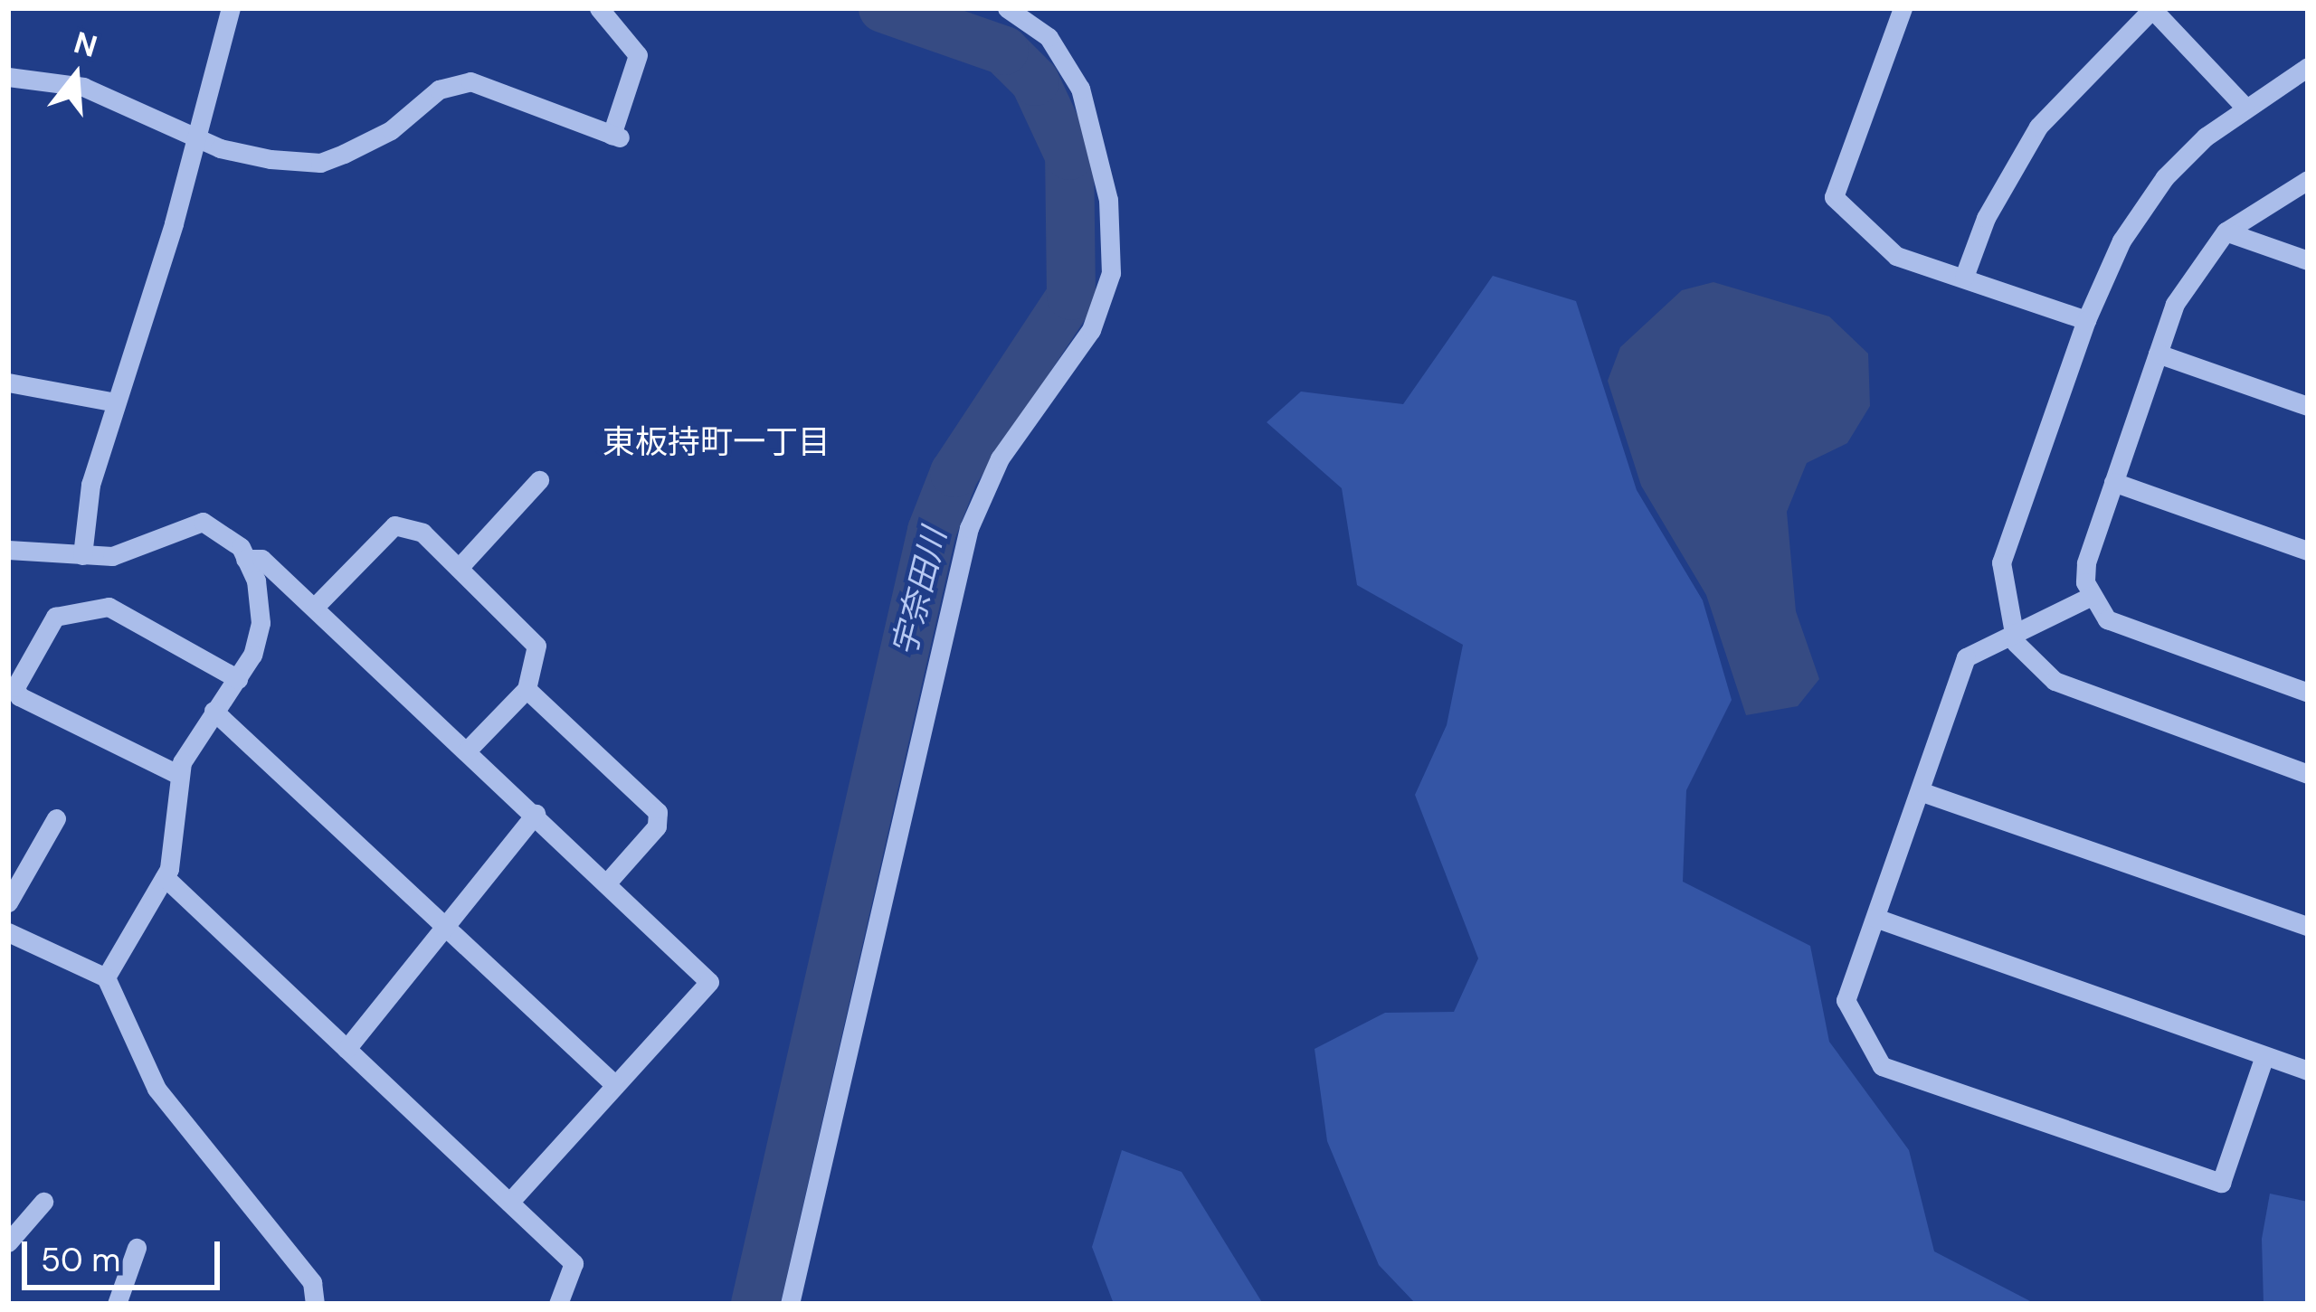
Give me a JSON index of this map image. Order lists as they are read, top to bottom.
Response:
{
  "districts": ["東板持町一丁目"],
  "water": ["宇奈田川"],
  "scale_bar": "50 m",
  "north": "top"
}
